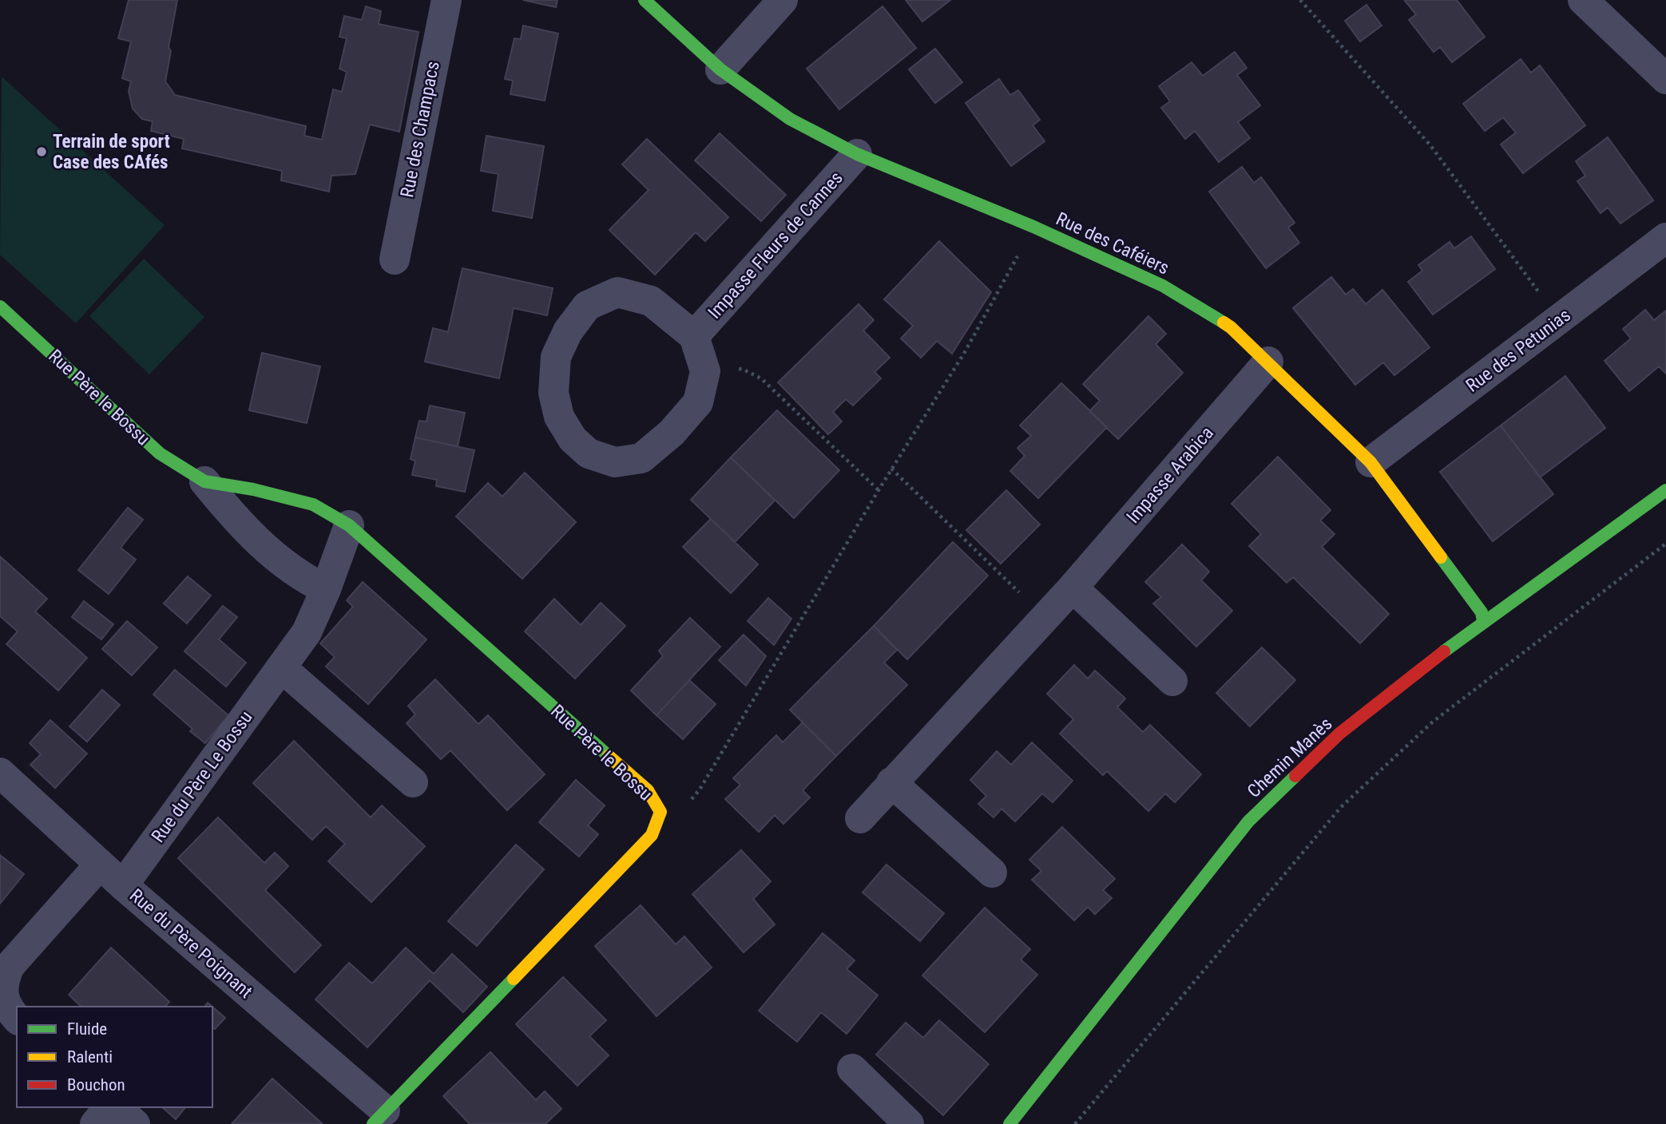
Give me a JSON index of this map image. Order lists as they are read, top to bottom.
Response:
{
  "streets": {
    "street": [
      "Rue des Champacs",
      "Rue des Caféiers",
      "Impasse Fleurs de Cannes",
      "Rue des Petunias",
      "Rue Père le Bossu",
      "Impasse Arabica",
      "Chemin Manès",
      "Rue du Père Le Bossu",
      "Rue du Père Poignant"
    ]
  },
  "crossings": [
    ["Rue des Caféiers", "Impasse Fleurs de Cannes"],
    ["Rue des Caféiers", "Rue des Petunias"],
    ["Rue des Caféiers", "Impasse Arabica"],
    ["Rue des Caféiers", "Chemin Manès"],
    ["Rue Père le Bossu", "Rue du Père Le Bossu"],
    ["Rue Père le Bossu", "Rue du Père Poignant"],
    ["Rue du Père Le Bossu", "Rue du Père Poignant"]
  ],
  "places": ["Terrain de sport Case des CAfés"],
  "legend": ["Fluide", "Ralenti", "Bouchon"]
}
